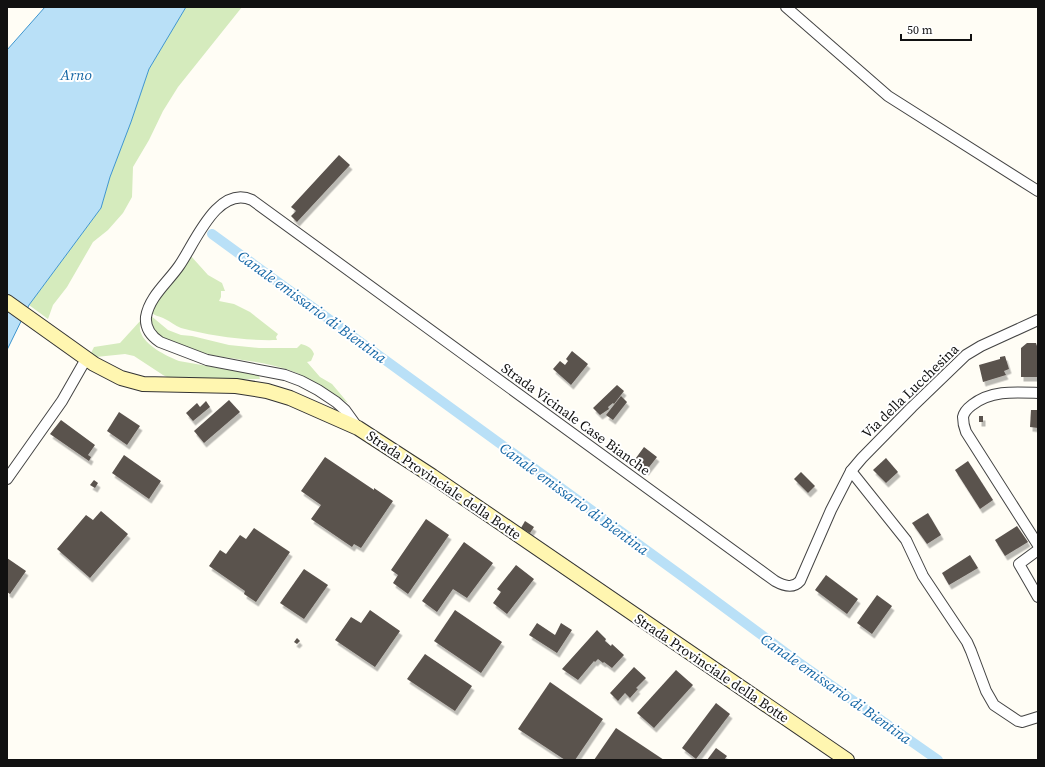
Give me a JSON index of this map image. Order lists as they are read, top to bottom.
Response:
{
  "streets": {
    "main road": ["Strada Provinciale della Botte"],
    "street": ["Via della Lucchesina", "Strada Vicinale Case Bianche"]
  },
  "crossings": [
    ["Via della Lucchesina", "Strada Vicinale Case Bianche"],
    ["Strada Vicinale Case Bianche", "Strada Provinciale della Botte"]
  ],
  "water": ["Arno", "Canale emissario di Bientina"],
  "scale_bar": "50 m"
}
